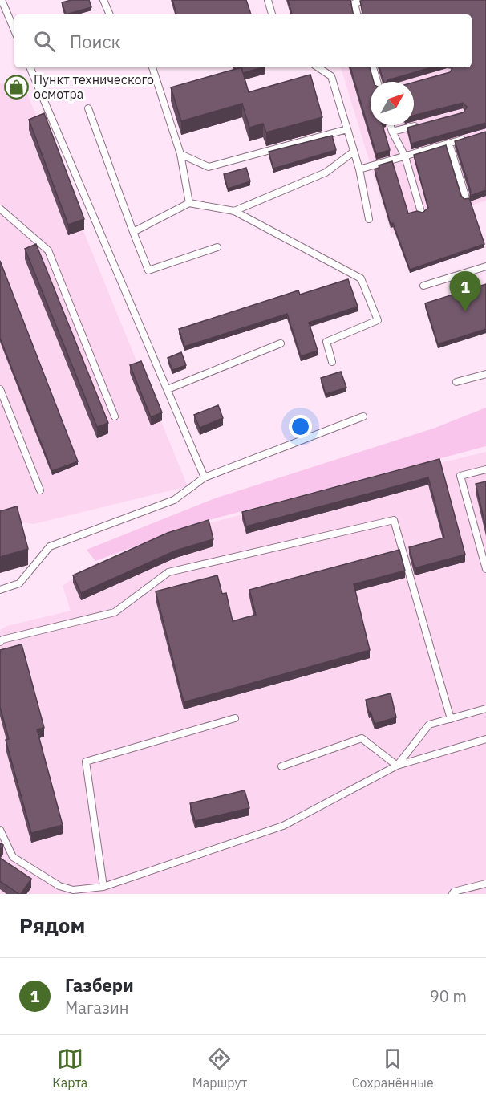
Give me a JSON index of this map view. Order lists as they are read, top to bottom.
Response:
{
  "places": {
    "shop": ["Пункт технического осмотра"]
  },
  "north": "top right",
  "page": {
    "search": "Поиск",
    "pins": "1",
    "heading": "Рядом",
    "list": [
      {
        "mark": "1",
        "name": "Газбери",
        "note": "Магазин",
        "value": "90 m"
      }
    ],
    "nav": ["Карта", "Маршрут", "Сохранённые"]
  }
}
